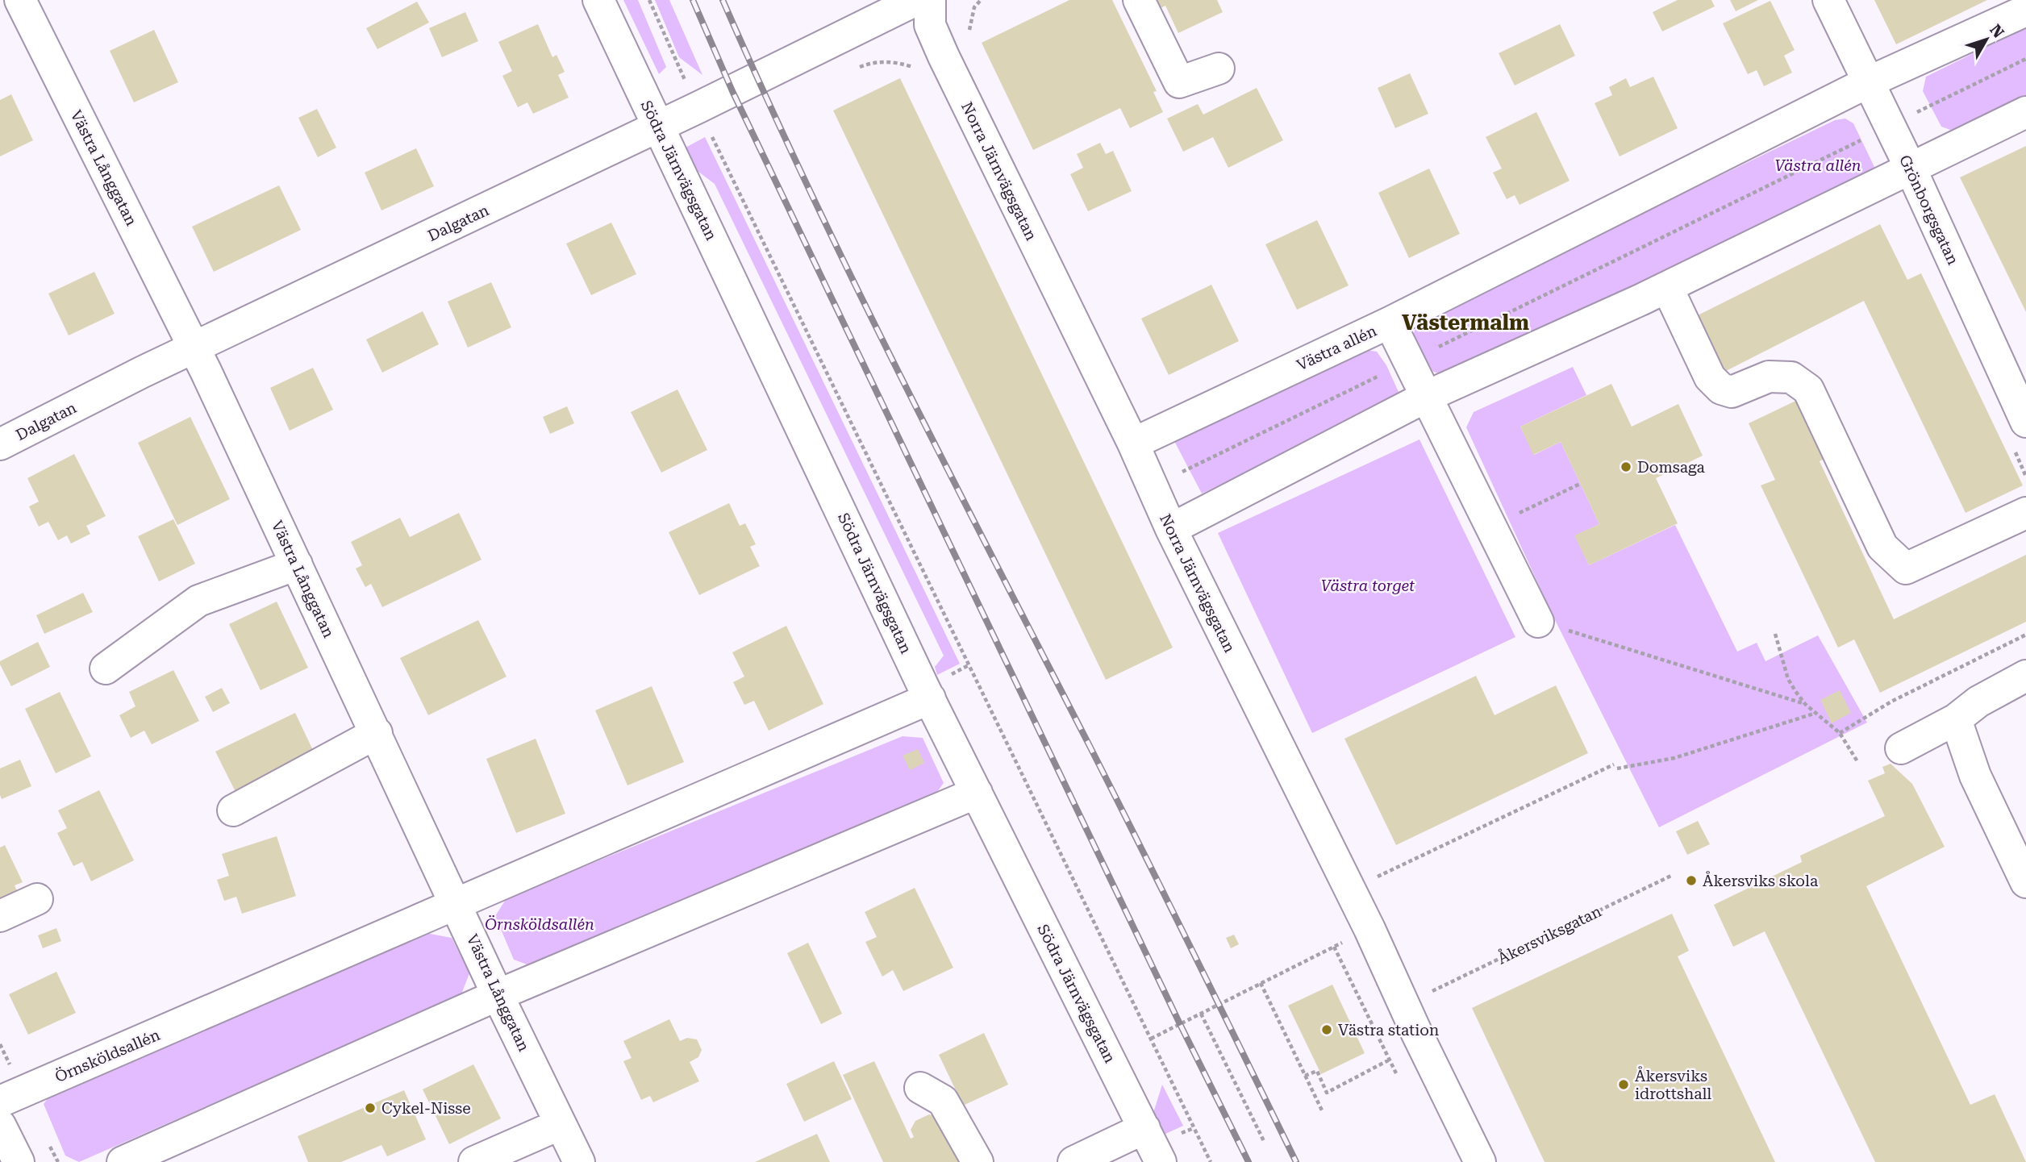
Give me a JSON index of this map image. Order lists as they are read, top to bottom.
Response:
{
  "streets": {
    "main road": [
      "Västra Långgatan",
      "Södra Järnvägsgatan",
      "Norra Järnvägsgatan",
      "Grönborgsgatan",
      "Dalgatan",
      "Västra allén",
      "Örnsköldsallén"
    ],
    "path": ["Åkersviksgatan"]
  },
  "crossings": [
    ["Västra Långgatan", "Dalgatan"],
    ["Västra Långgatan", "Örnsköldsallén"],
    ["Södra Järnvägsgatan", "Dalgatan"],
    ["Södra Järnvägsgatan", "Örnsköldsallén"],
    ["Norra Järnvägsgatan", "Västra allén"],
    ["Grönborgsgatan", "Västra allén"]
  ],
  "districts": ["Västermalm"],
  "parks": ["Västra allén", "Västra torget", "Örnsköldsallén"],
  "places": [
    "Domsaga",
    "Åkersviks skola",
    "Västra station",
    "Åkersviks idrottshall",
    "Cykel-Nisse"
  ],
  "north": "top right"
}
